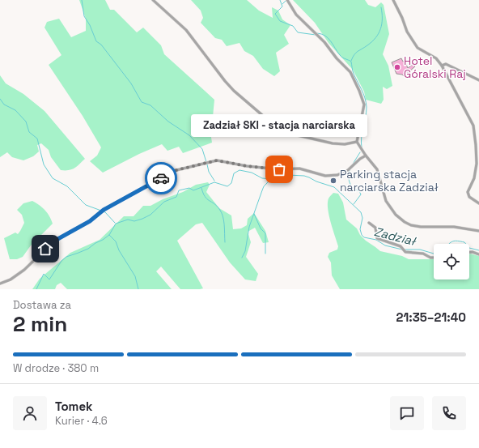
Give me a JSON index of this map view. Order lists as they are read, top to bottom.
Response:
{
  "water": ["Zadział"],
  "places": ["Hotel Góralski Raj", "Zadział SKI - stacja narciarska", "Parking stacja narciarska Zadział"],
  "page": {
    "bubble": "Zadział SKI - stacja narciarska",
    "heading": ["2 min", "Dostawa za", "21:35–21:40"],
    "panel": ["Tomek", "Kurier · 4.6"],
    "bar": "W drodze · 380 m"
  }
}
